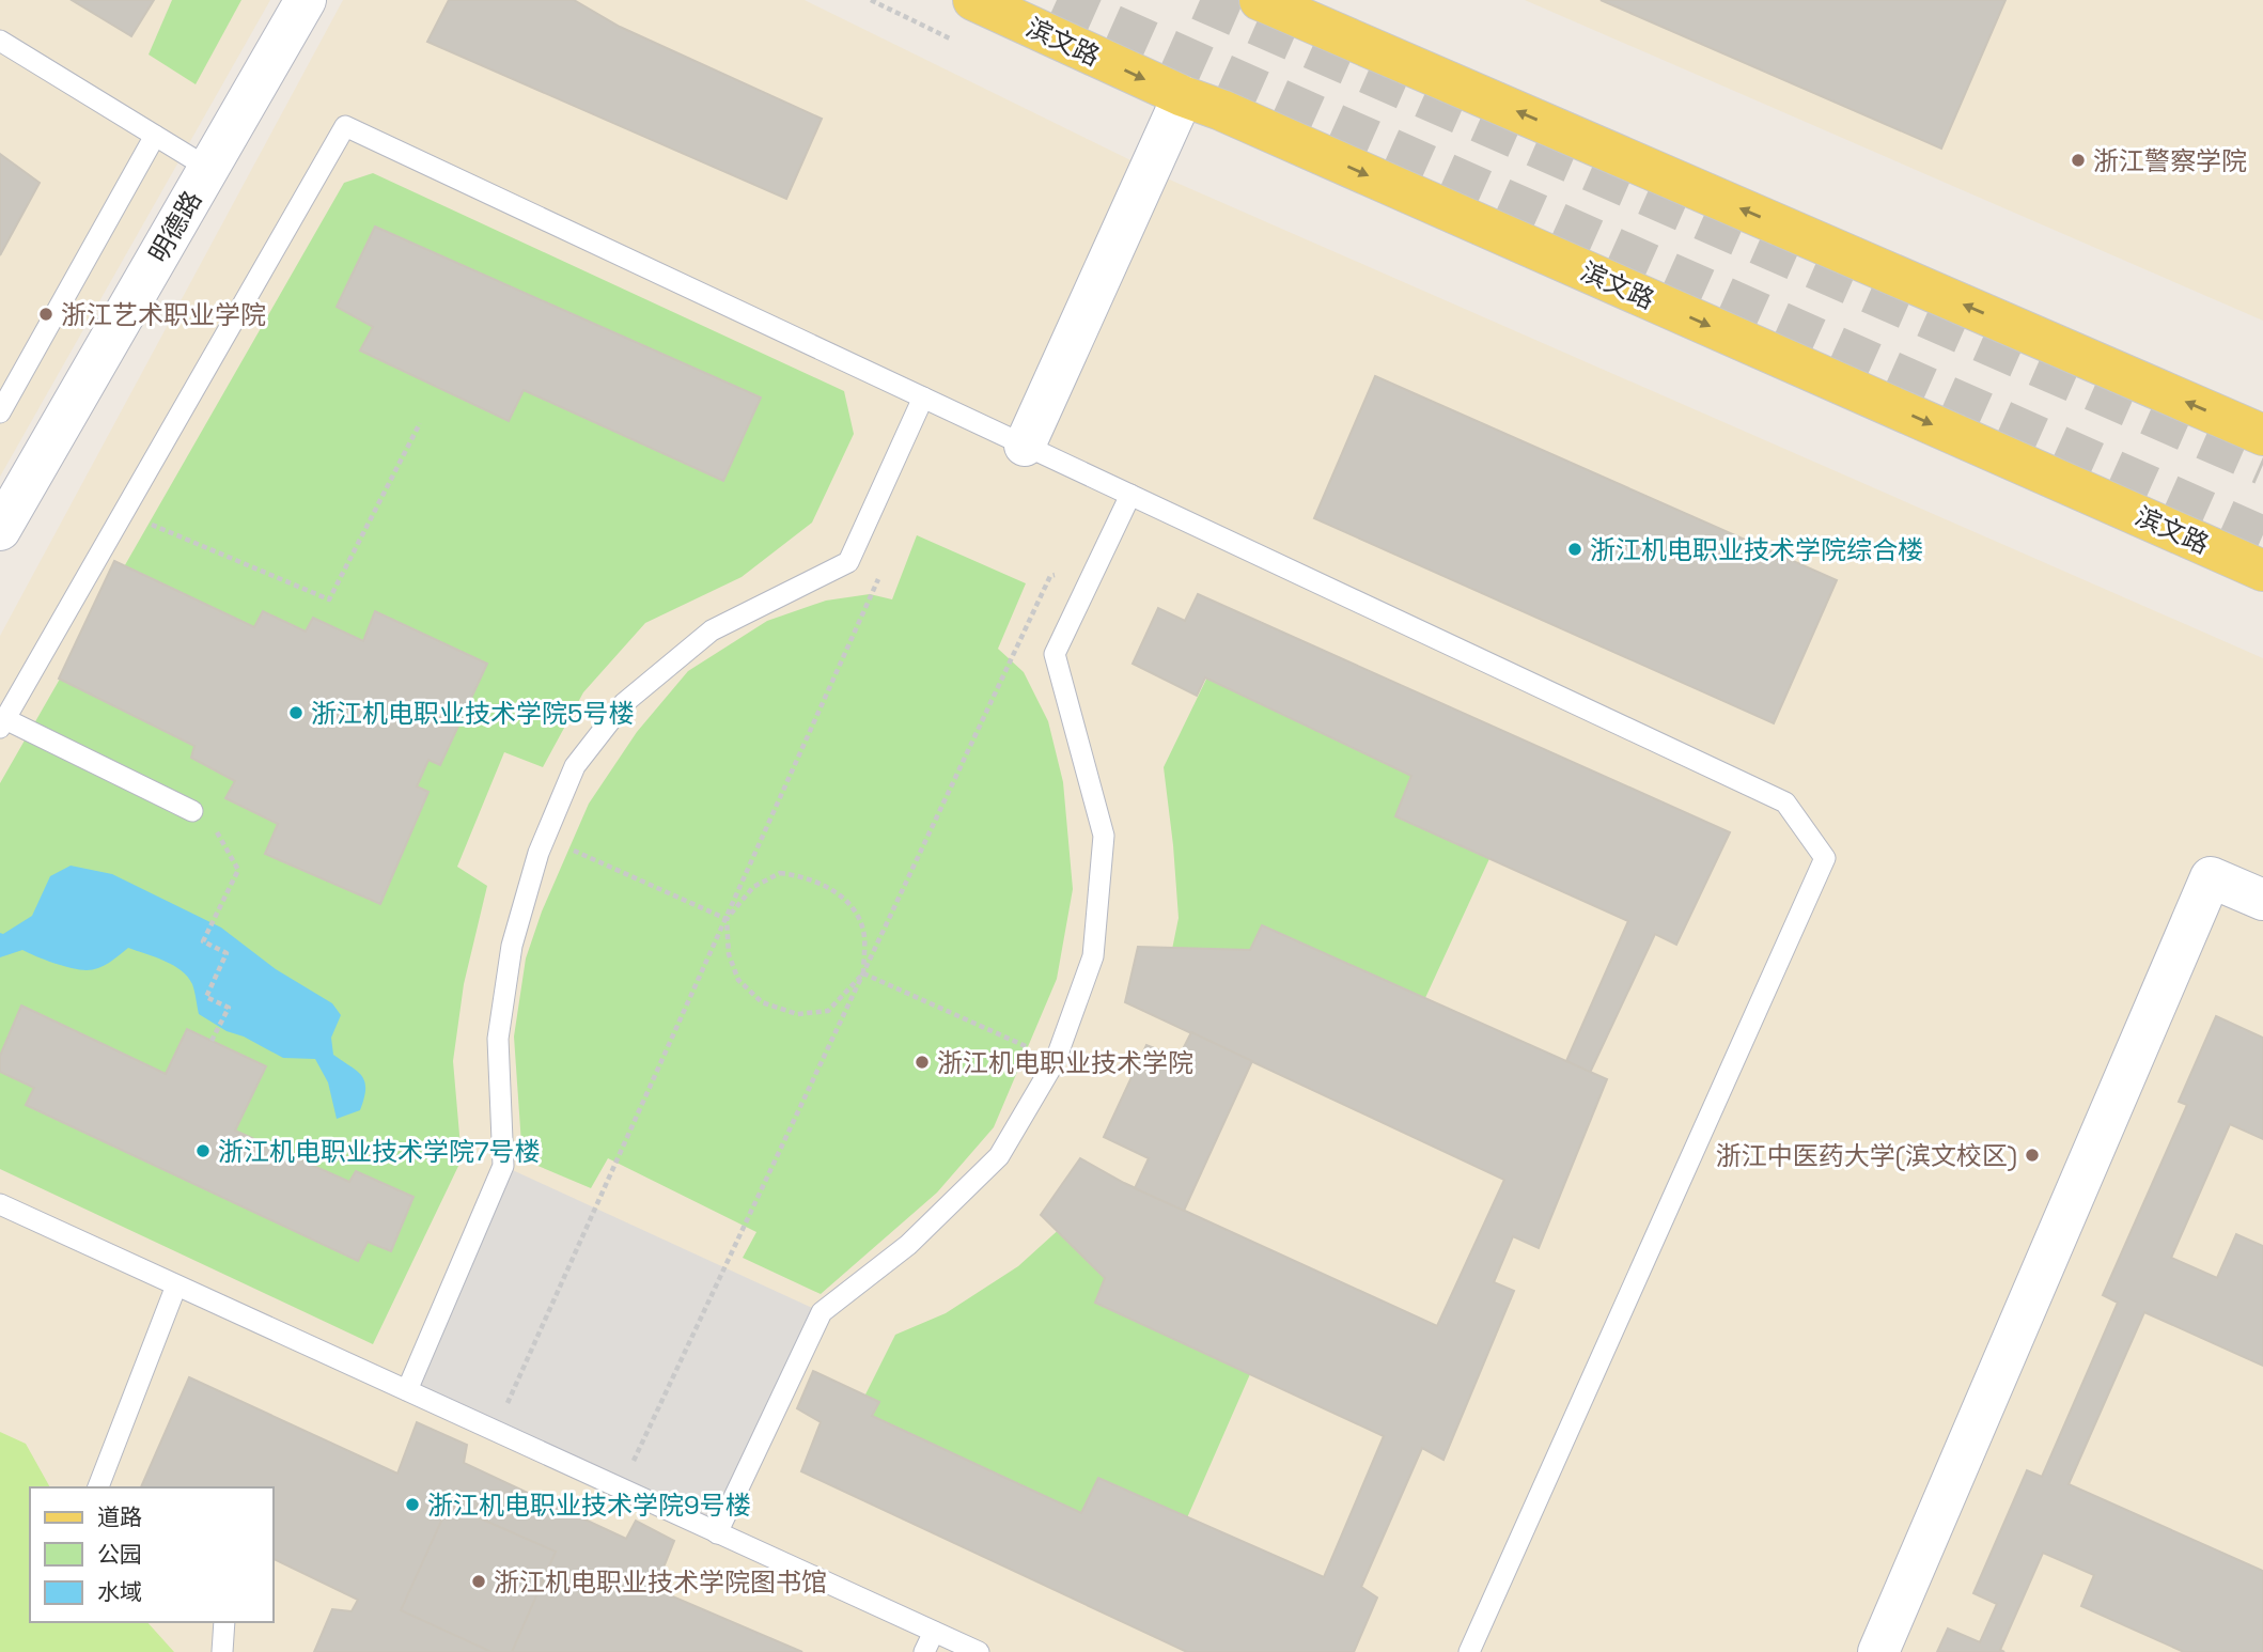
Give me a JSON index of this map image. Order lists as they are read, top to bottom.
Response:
{
  "streets": {
    "main road": ["滨文路"],
    "street": ["明德路"]
  },
  "places": [
    "浙江警察学院",
    "浙江艺术职业学院",
    "浙江机电职业技术学院综合楼",
    "浙江机电职业技术学院5号楼",
    "浙江机电职业技术学院",
    "浙江机电职业技术学院7号楼",
    "浙江中医药大学(滨文校区)",
    "浙江机电职业技术学院9号楼",
    "浙江机电职业技术学院图书馆"
  ],
  "legend": ["道路", "公园", "水域"]
}
